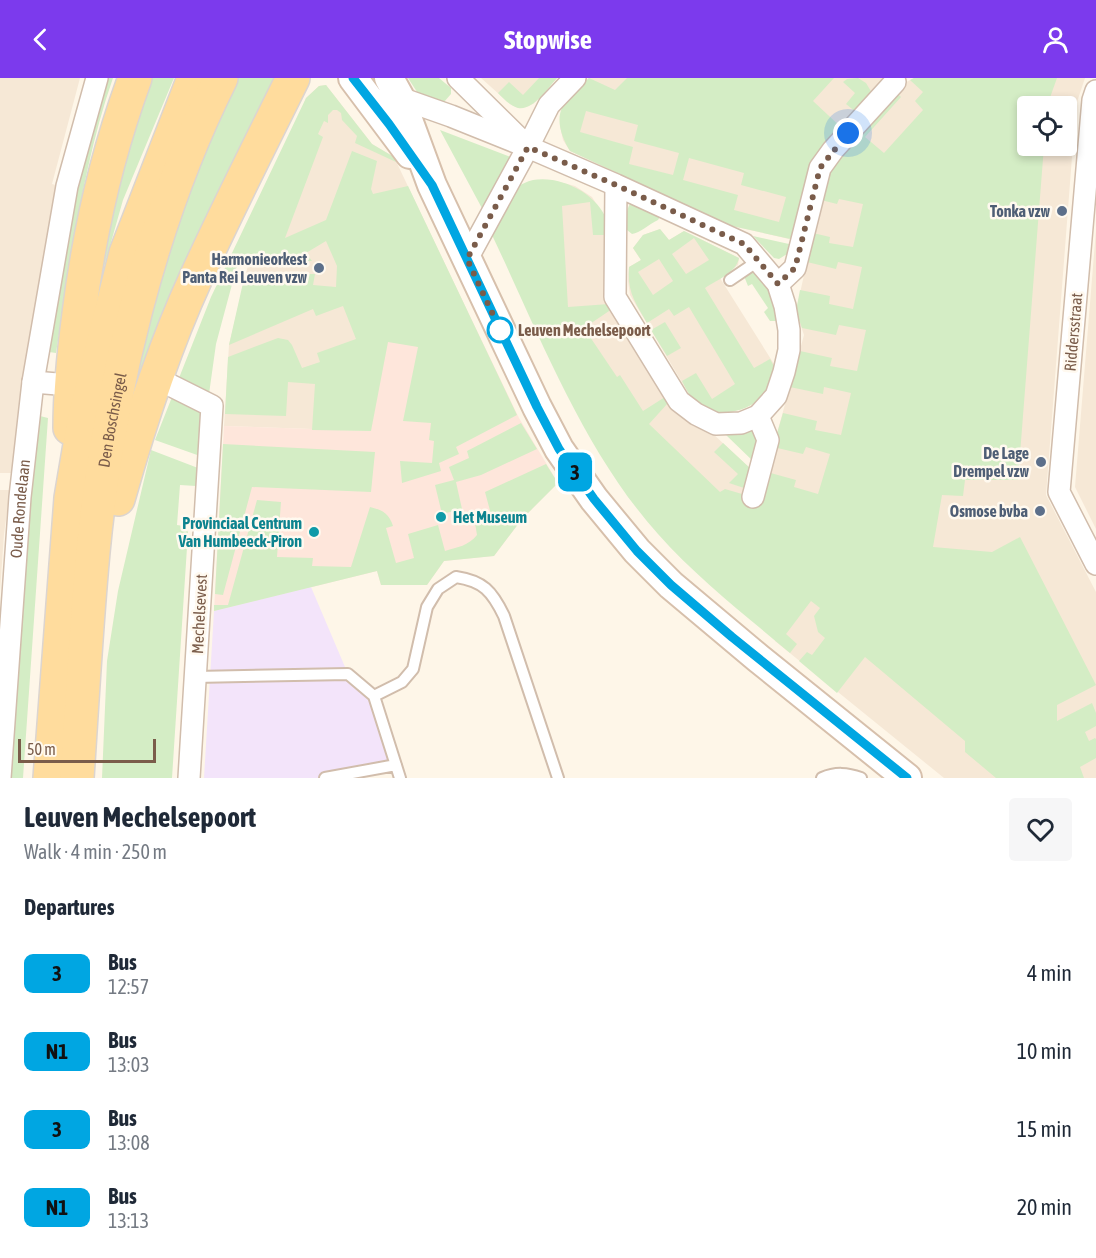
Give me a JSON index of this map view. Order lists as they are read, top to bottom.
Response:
{
  "streets": {
    "main road": ["Den Boschsingel"],
    "street": ["Riddersstraat", "Oude Rondelaan", "Mechelsevest"]
  },
  "places": [
    "Tonka vzw",
    "Harmonieorkest Panta Rei Leuven vzw",
    "Leuven Mechelsepoort",
    "De Lage Drempel vzw",
    "Osmose bvba",
    "Het Museum",
    "Provinciaal Centrum Van Humbeeck-Piron"
  ],
  "lines": ["bus line 3"],
  "scale_bar": "50 m",
  "page": {
    "header": "Stopwise",
    "on_map": "3",
    "scale": "50 m",
    "heading": [
      ["Leuven Mechelsepoort", "Walk · 4 min · 250 m"],
      "Departures"
    ],
    "list": [
      {
        "mark": "3",
        "name": "Bus",
        "note": "12:57",
        "value": "4 min"
      },
      {
        "mark": "N1",
        "name": "Bus",
        "note": "13:03",
        "value": "10 min"
      },
      {
        "mark": "3",
        "name": "Bus",
        "note": "13:08",
        "value": "15 min"
      },
      {
        "mark": "N1",
        "name": "Bus",
        "note": "13:13",
        "value": "20 min"
      }
    ]
  }
}
